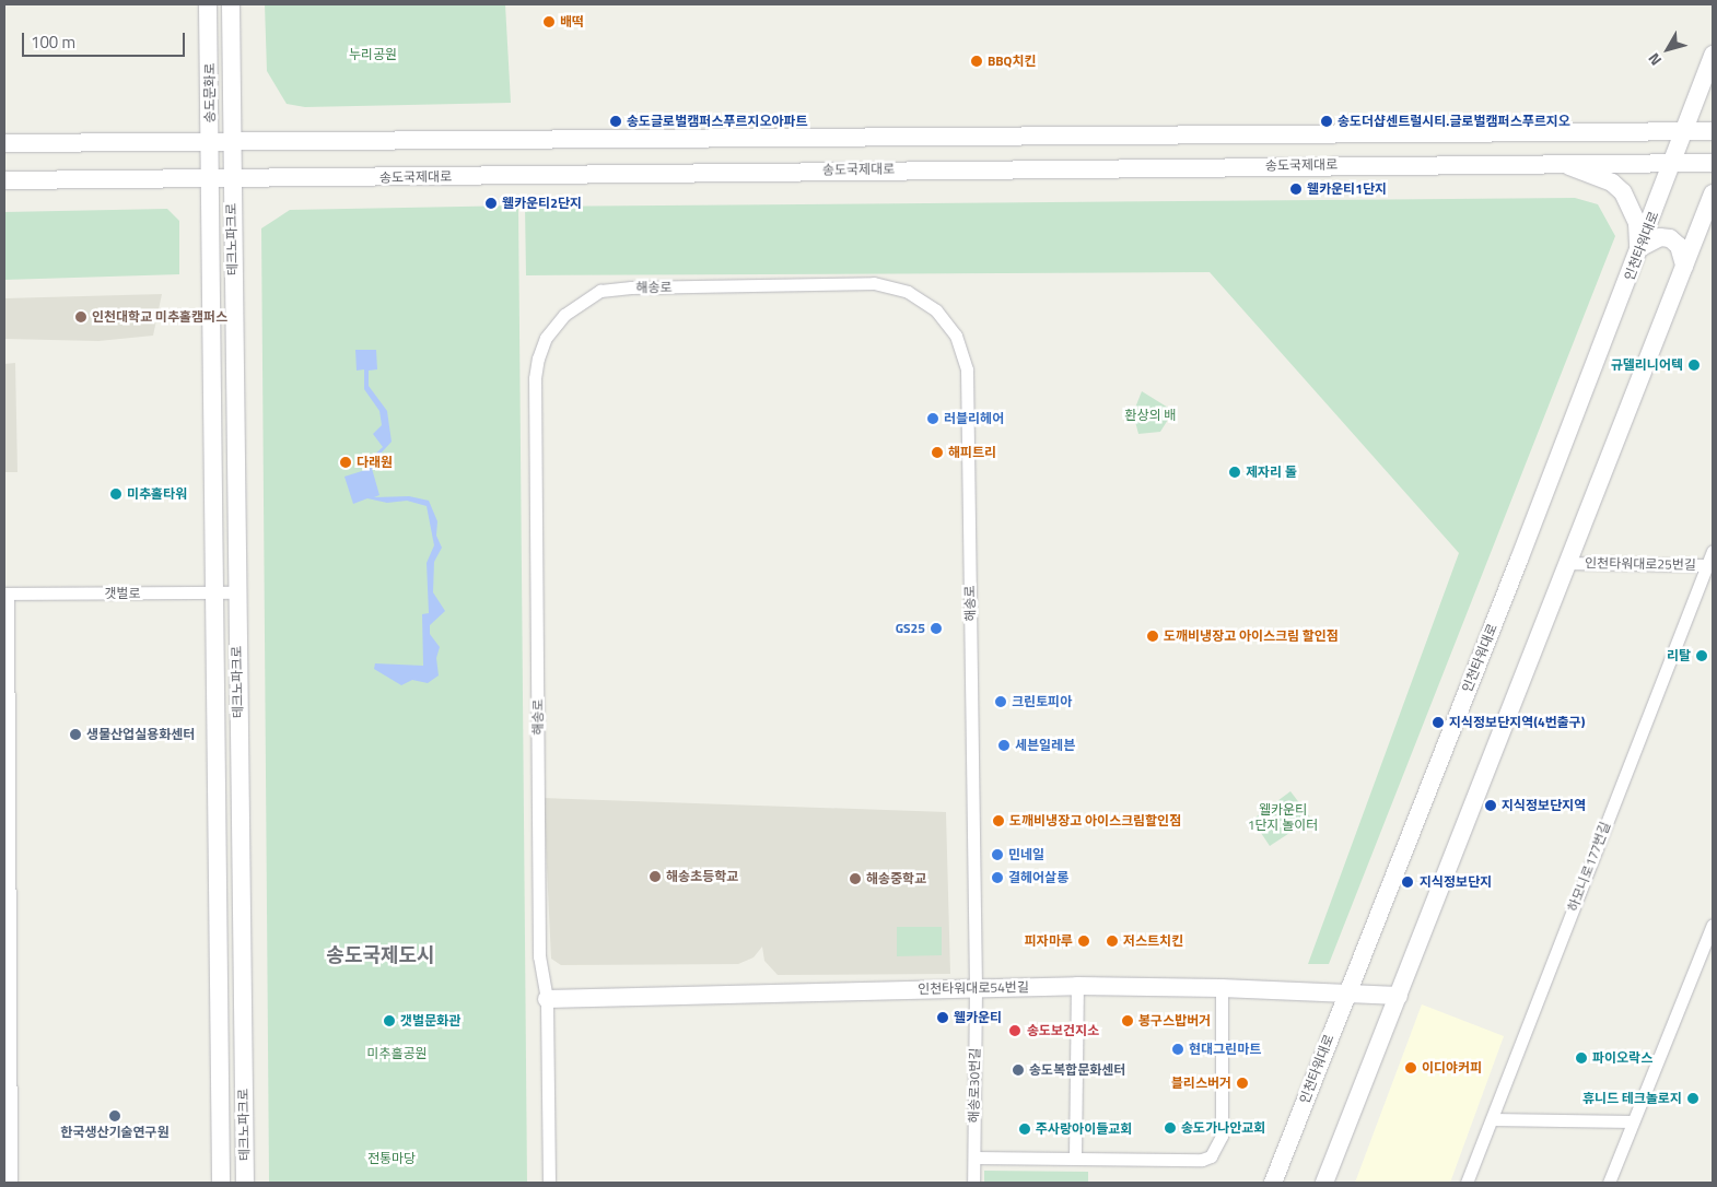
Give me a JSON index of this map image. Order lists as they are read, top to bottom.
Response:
{
  "streets": {
    "main road": [
      "송도문화로",
      "송도국제대로",
      "테크노파크로",
      "인천타워대로",
      "인천타워대로54번길"
    ],
    "street": [
      "해송로",
      "인천타워대로25번길",
      "갯벌로",
      "하모니로177번길",
      "해송로30번길"
    ]
  },
  "crossings": [
    ["송도문화로", "송도국제대로"],
    ["송도문화로", "테크노파크로"],
    ["송도국제대로", "테크노파크로"],
    ["송도국제대로", "인천타워대로"],
    ["테크노파크로", "갯벌로"],
    ["인천타워대로", "인천타워대로54번길"],
    ["해송로", "인천타워대로54번길"],
    ["해송로", "해송로30번길"],
    ["인천타워대로25번길", "하모니로177번길"],
    ["인천타워대로54번길", "해송로30번길"]
  ],
  "districts": ["송도국제도시"],
  "parks": [
    "누리공원",
    "환상의 배",
    "웰카운티 1단지 놀이터",
    "미추홀공원",
    "전통마당"
  ],
  "places": [
    "배떡",
    "BBQ치킨",
    "송도글로벌캠퍼스푸르지오아파트",
    "송도더샵센트럴시티.글로벌캠퍼스푸르지오",
    "웰카운티1단지",
    "웰카운티2단지",
    "인천대학교 미추홀캠퍼스",
    "규델리니어텍",
    "러블리헤어",
    "해피트리",
    "다래원",
    "제자리 돌",
    "미추홀타워",
    "GS25",
    "도깨비냉장고 아이스크림 할인점",
    "리탈",
    "크린토피아",
    "지식정보단지역(4번출구)",
    "생물산업실용화센터",
    "세븐일레븐",
    "지식정보단지역",
    "도깨비냉장고 아이스크림할인점",
    "민네일",
    "해송초등학교",
    "결헤어살롱",
    "해송중학교",
    "지식정보단지",
    "피자마루",
    "저스트치킨",
    "웰카운티",
    "갯벌문화관",
    "봉구스밥버거",
    "송도보건지소",
    "현대그린마트",
    "파이오락스",
    "이디야커피",
    "송도복합문화센터",
    "블리스버거",
    "휴니드 테크놀로지",
    "한국생산기술연구원",
    "송도가나안교회",
    "주사랑아이들교회"
  ],
  "scale_bar": "100 m",
  "north": "bottom left"
}
